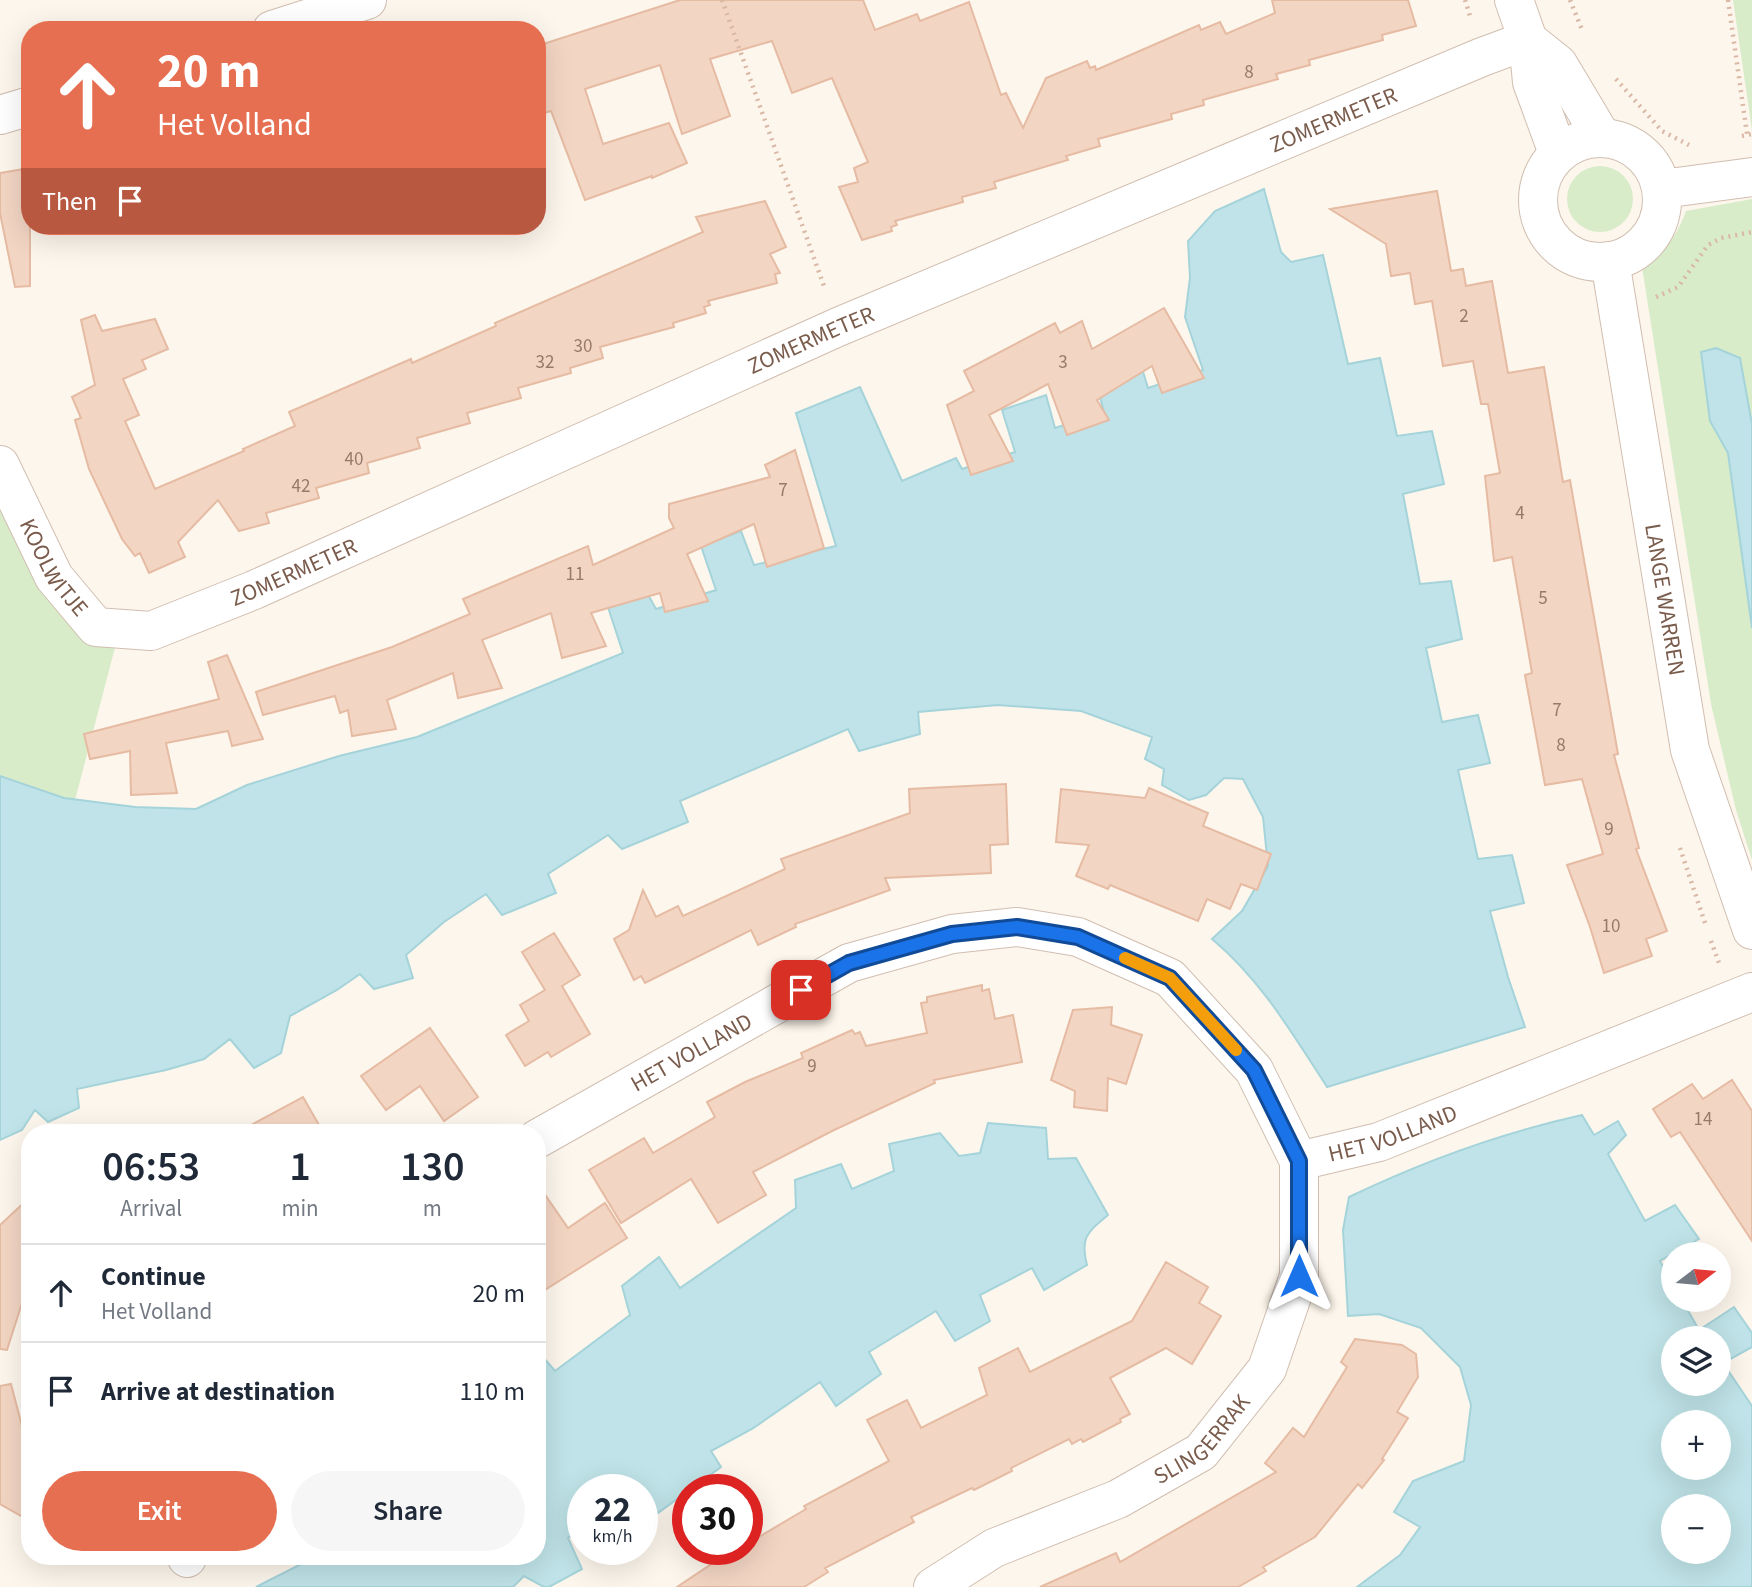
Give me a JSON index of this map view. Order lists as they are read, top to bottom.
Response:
{
  "streets": {
    "street": [
      "ZOMERMETER",
      "KOOLWITJE",
      "LANGE WARREN",
      "HET VOLLAND",
      "SLINGERRAK"
    ]
  },
  "crossings": [
    ["ZOMERMETER", "KOOLWITJE"],
    ["HET VOLLAND", "SLINGERRAK"]
  ],
  "house_numbers": [
    "8",
    "2",
    "30",
    "32",
    "3",
    "40",
    "42",
    "7",
    "4",
    "11",
    "5",
    "7",
    "8",
    "9",
    "10",
    "9",
    "14"
  ],
  "north": "right",
  "page": {
    "turn": ["20 m", "Het Volland"],
    "then": "Then",
    "eta": [
      "06:53",
      "Arrival",
      "1",
      "min",
      "130",
      "m"
    ],
    "map_buttons": ["+", "−"],
    "list": [
      {
        "name": "Continue",
        "note": "Het Volland",
        "value": "20 m"
      },
      {
        "name": "Arrive at destination",
        "value": "110 m"
      }
    ],
    "buttons": ["Exit", "Share"],
    "speed": "22 km/h",
    "limit": "30"
  }
}
